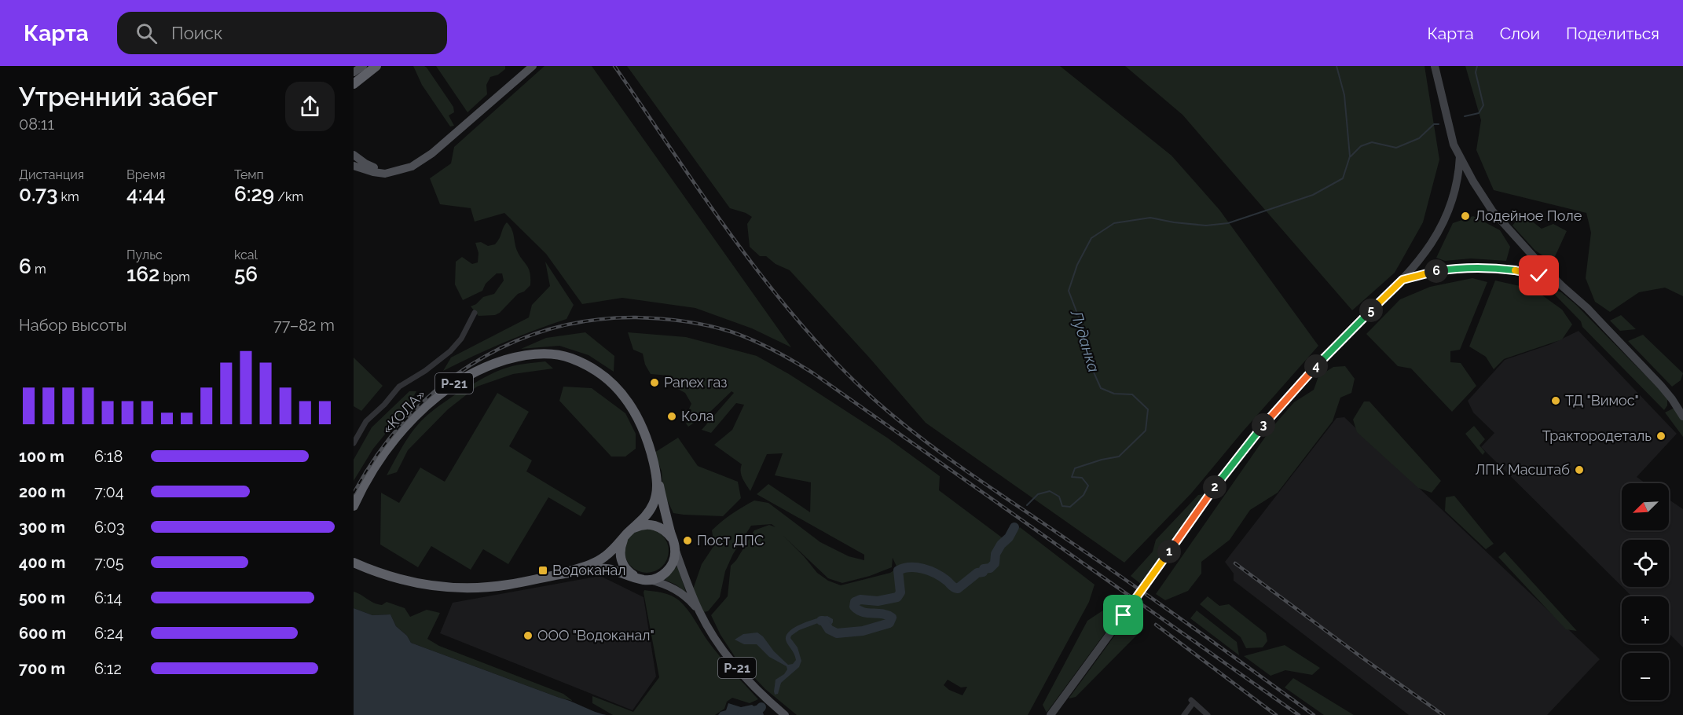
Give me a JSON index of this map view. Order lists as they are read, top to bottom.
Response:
{
  "streets": {
    "highway": ["Р-21", "«КОЛА»"]
  },
  "crossings": [
    ["Р-21", "«КОЛА»"]
  ],
  "water": ["Луданка"],
  "places": {
    "other": [
      "Лодейное Поле",
      "Panex газ",
      "ТД \"Вимос\"",
      "Кола",
      "Трактородеталь",
      "ЛПК Масштаб",
      "Пост ДПС",
      "ООО \"Водоканал\""
    ],
    "transit": ["Водоканал"]
  },
  "north": "bottom left",
  "page": {
    "header": "Карта",
    "search": "Поиск",
    "nav": ["Карта", "Слои", "Поделиться"],
    "heading": ["Утренний забег", "08:11"],
    "stats": [
      ["Дистанция", "0.73 km"],
      ["Время", "4:44"],
      ["Темп", "6:29 /km"],
      ["6 m"],
      ["Пульс", "162 bpm"],
      ["kcal", "56"]
    ],
    "pins": [
      "6",
      "5",
      "4",
      "3",
      "2",
      "1"
    ],
    "chart": ["Набор высоты", "77–82 m"],
    "list": [
      {
        "name": "100 m",
        "note": "6:18"
      },
      {
        "name": "200 m",
        "note": "7:04"
      },
      {
        "name": "300 m",
        "note": "6:03"
      },
      {
        "name": "400 m",
        "note": "7:05"
      },
      {
        "name": "500 m",
        "note": "6:14"
      },
      {
        "name": "600 m",
        "note": "6:24"
      },
      {
        "name": "700 m",
        "note": "6:12"
      }
    ],
    "map_buttons": ["+", "−"]
  }
}
